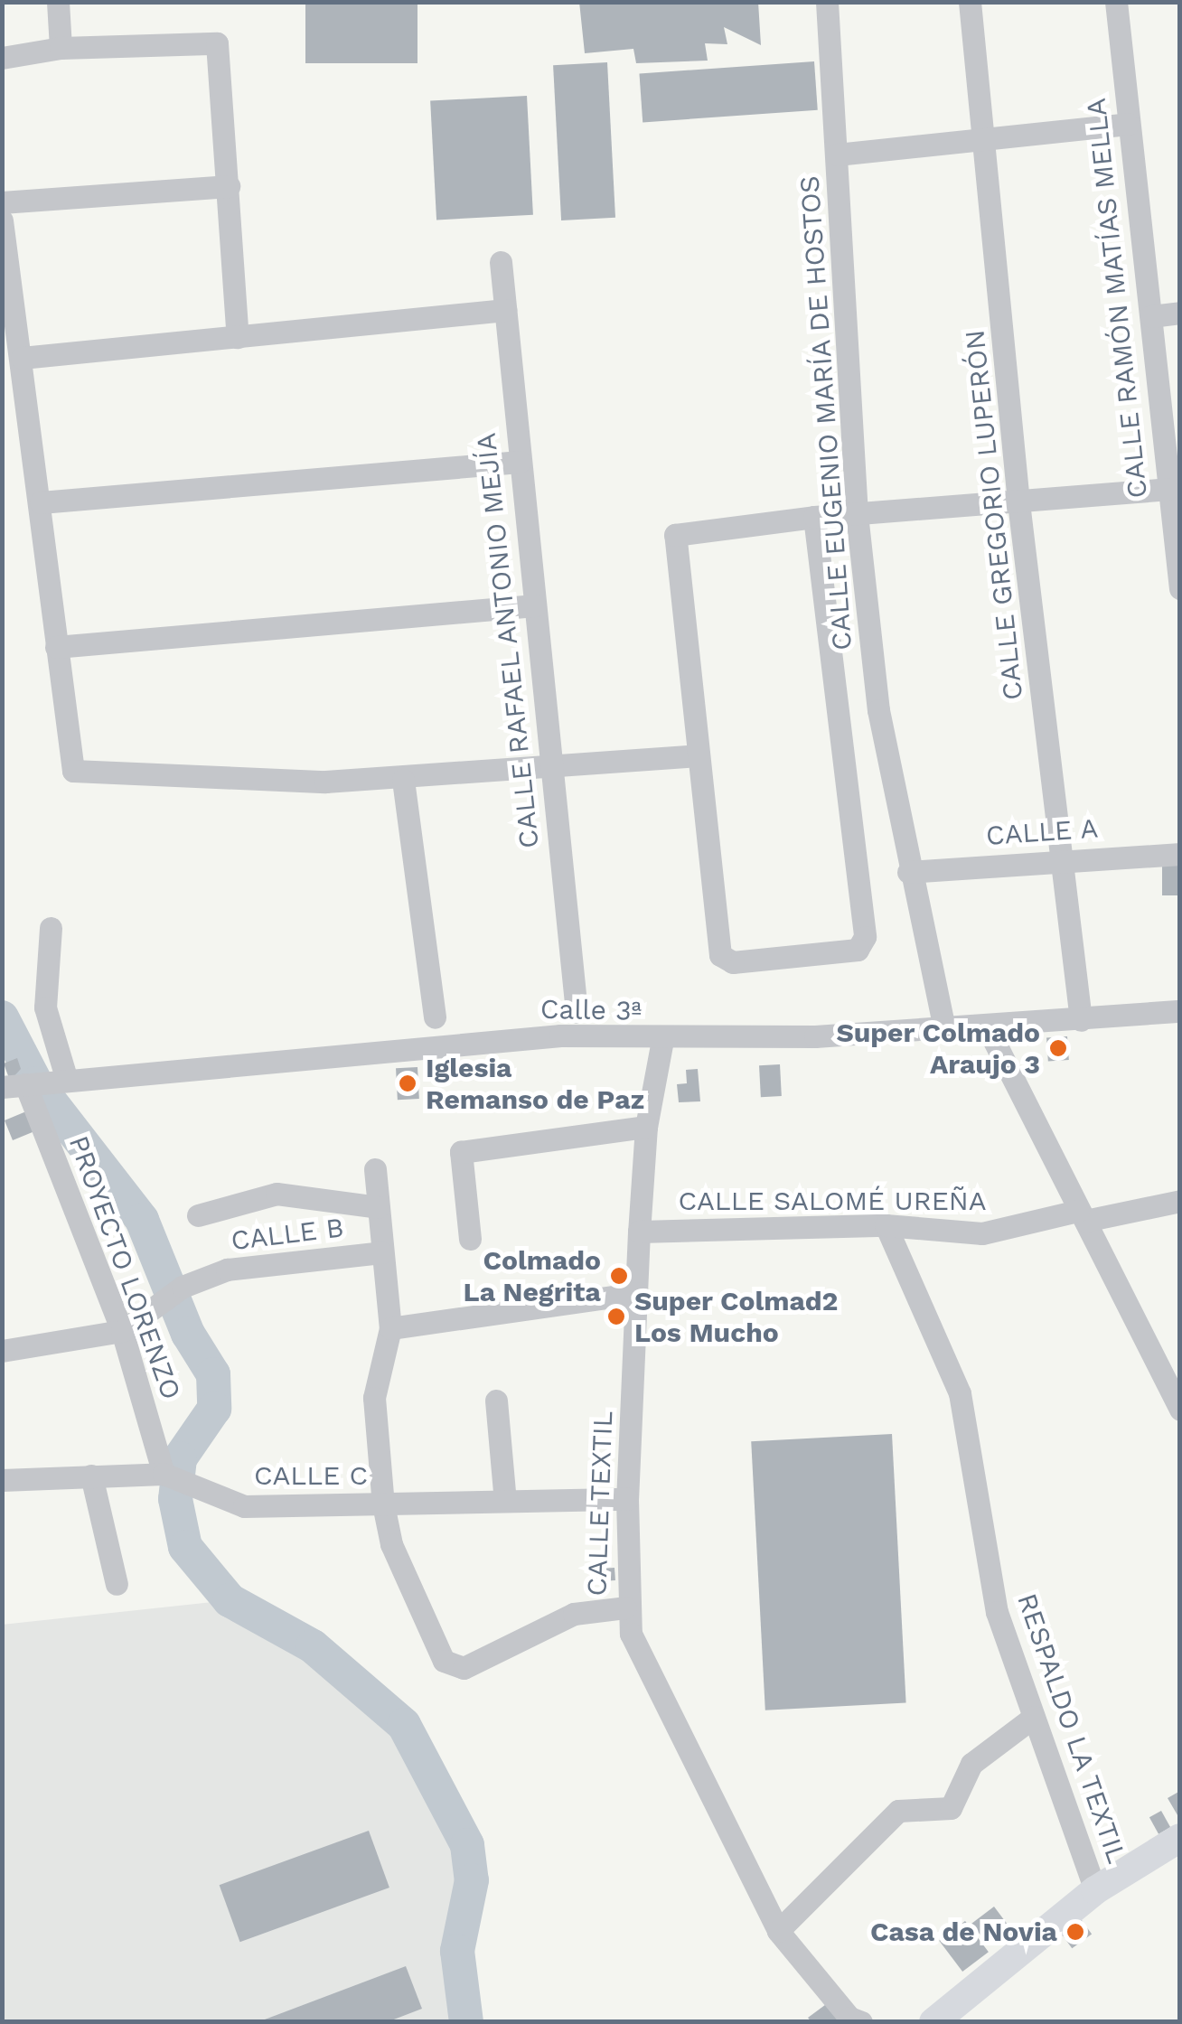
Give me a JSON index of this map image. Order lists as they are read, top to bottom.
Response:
{
  "streets": {
    "street": [
      "CALLE RAMÓN MATÍAS MELLA",
      "CALLE EUGENIO MARÍA DE HOSTOS",
      "CALLE GREGORIO LUPERÓN",
      "CALLE RAFAEL ANTONIO MEJÍA",
      "CALLE A",
      "Calle 3ª",
      "CALLE SALOMÉ UREÑA",
      "CALLE B",
      "PROYECTO LORENZO",
      "CALLE C",
      "CALLE TEXTIL",
      "RESPALDO LA TEXTIL"
    ]
  },
  "crossings": [
    ["CALLE EUGENIO MARÍA DE HOSTOS", "CALLE A"],
    ["CALLE EUGENIO MARÍA DE HOSTOS", "Calle 3ª"],
    ["CALLE GREGORIO LUPERÓN", "CALLE A"],
    ["CALLE GREGORIO LUPERÓN", "Calle 3ª"],
    ["Calle 3ª", "PROYECTO LORENZO"],
    ["Calle 3ª", "CALLE TEXTIL"],
    ["CALLE SALOMÉ UREÑA", "CALLE TEXTIL"],
    ["CALLE SALOMÉ UREÑA", "RESPALDO LA TEXTIL"],
    ["CALLE B", "PROYECTO LORENZO"],
    ["PROYECTO LORENZO", "CALLE C"],
    ["CALLE C", "CALLE TEXTIL"]
  ],
  "places": [
    "Super Colmado Araujo 3",
    "Iglesia Remanso de Paz",
    "Colmado La Negrita",
    "Super Colmad2 Los Mucho",
    "Casa de Novia"
  ]
}
